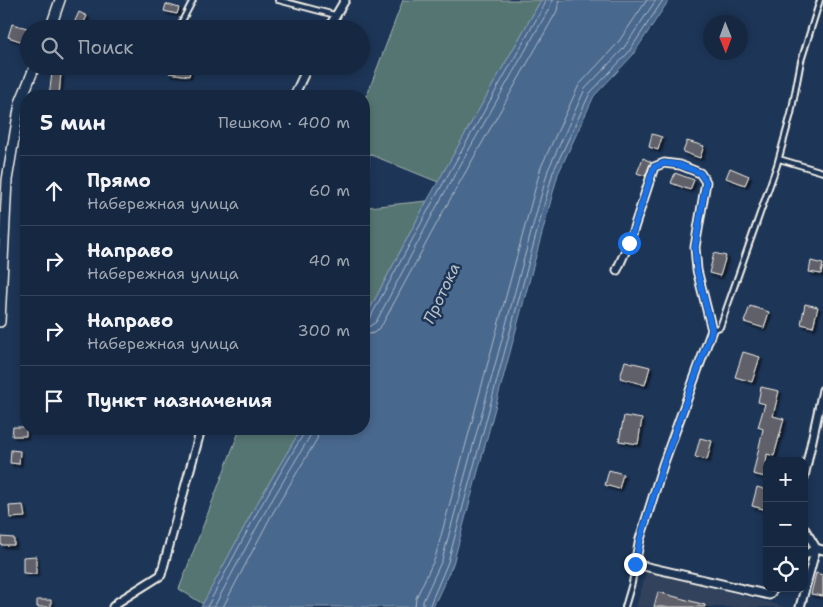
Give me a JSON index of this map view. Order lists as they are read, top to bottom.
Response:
{
  "water": ["Протока"],
  "north": "bottom",
  "page": {
    "search": "Поиск",
    "heading": ["5 мин", "Пешком · 400 m"],
    "list": [
      ["Прямо", "Набережная улица", "60 m"],
      ["Направо", "Набережная улица", "40 m"],
      ["Направо", "Набережная улица", "300 m"],
      "Пункт назначения"
    ],
    "map_buttons": ["+", "−"]
  }
}
